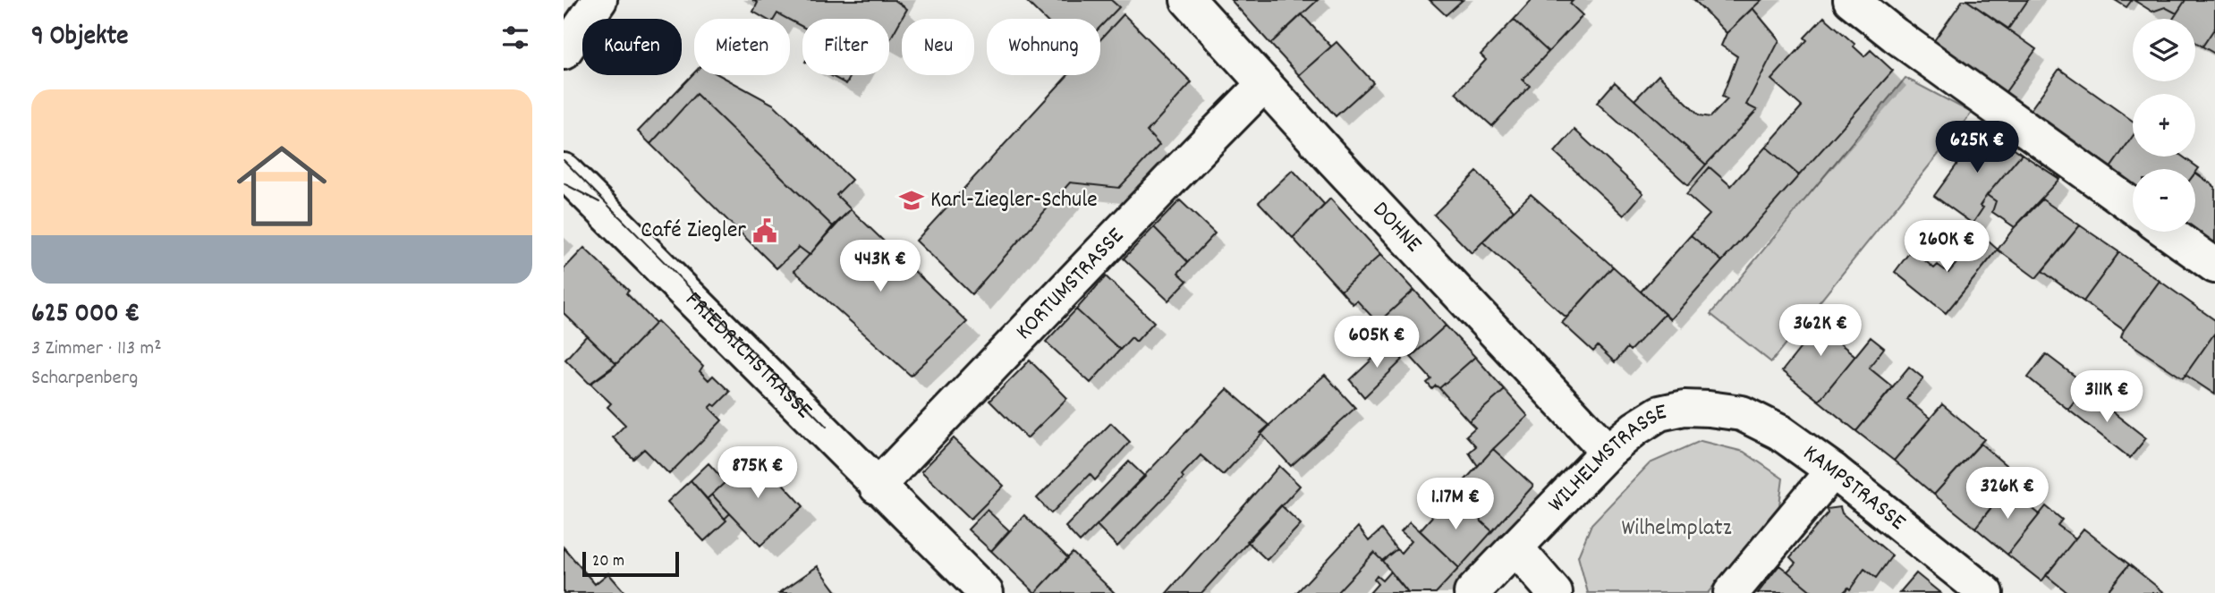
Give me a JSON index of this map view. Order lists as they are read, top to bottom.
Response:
{
  "streets": {
    "street": [
      "DOHNE",
      "KORTUMSTRASSE",
      "FRIEDRICHSTRASSE",
      "WILHELMSTRASSE",
      "KAMPSTRASSE"
    ]
  },
  "crossings": [
    ["DOHNE", "KORTUMSTRASSE"],
    ["DOHNE", "WILHELMSTRASSE"],
    ["KORTUMSTRASSE", "FRIEDRICHSTRASSE"],
    ["WILHELMSTRASSE", "KAMPSTRASSE"]
  ],
  "parks": ["Wilhelmplatz"],
  "places": {
    "school or university": ["Karl-Ziegler-Schule"],
    "public building": ["Café Ziegler"]
  },
  "scale_bar": "20 m",
  "page": {
    "heading": "9 Objekte",
    "map_buttons": ["+", "−"],
    "chip": [
      "Kaufen",
      "Mieten",
      "Filter",
      "Neu",
      "Wohnung"
    ],
    "list": [
      {
        "name": "625 000 €",
        "note": "3 Zimmer · 113 m² · Scharpenberg"
      }
    ],
    "price": [
      "625K €",
      "260K €",
      "443K €",
      "362K €",
      "605K €",
      "311K €",
      "875K €",
      "326K €",
      "1.17M €"
    ],
    "scale": "20 m"
  }
}
